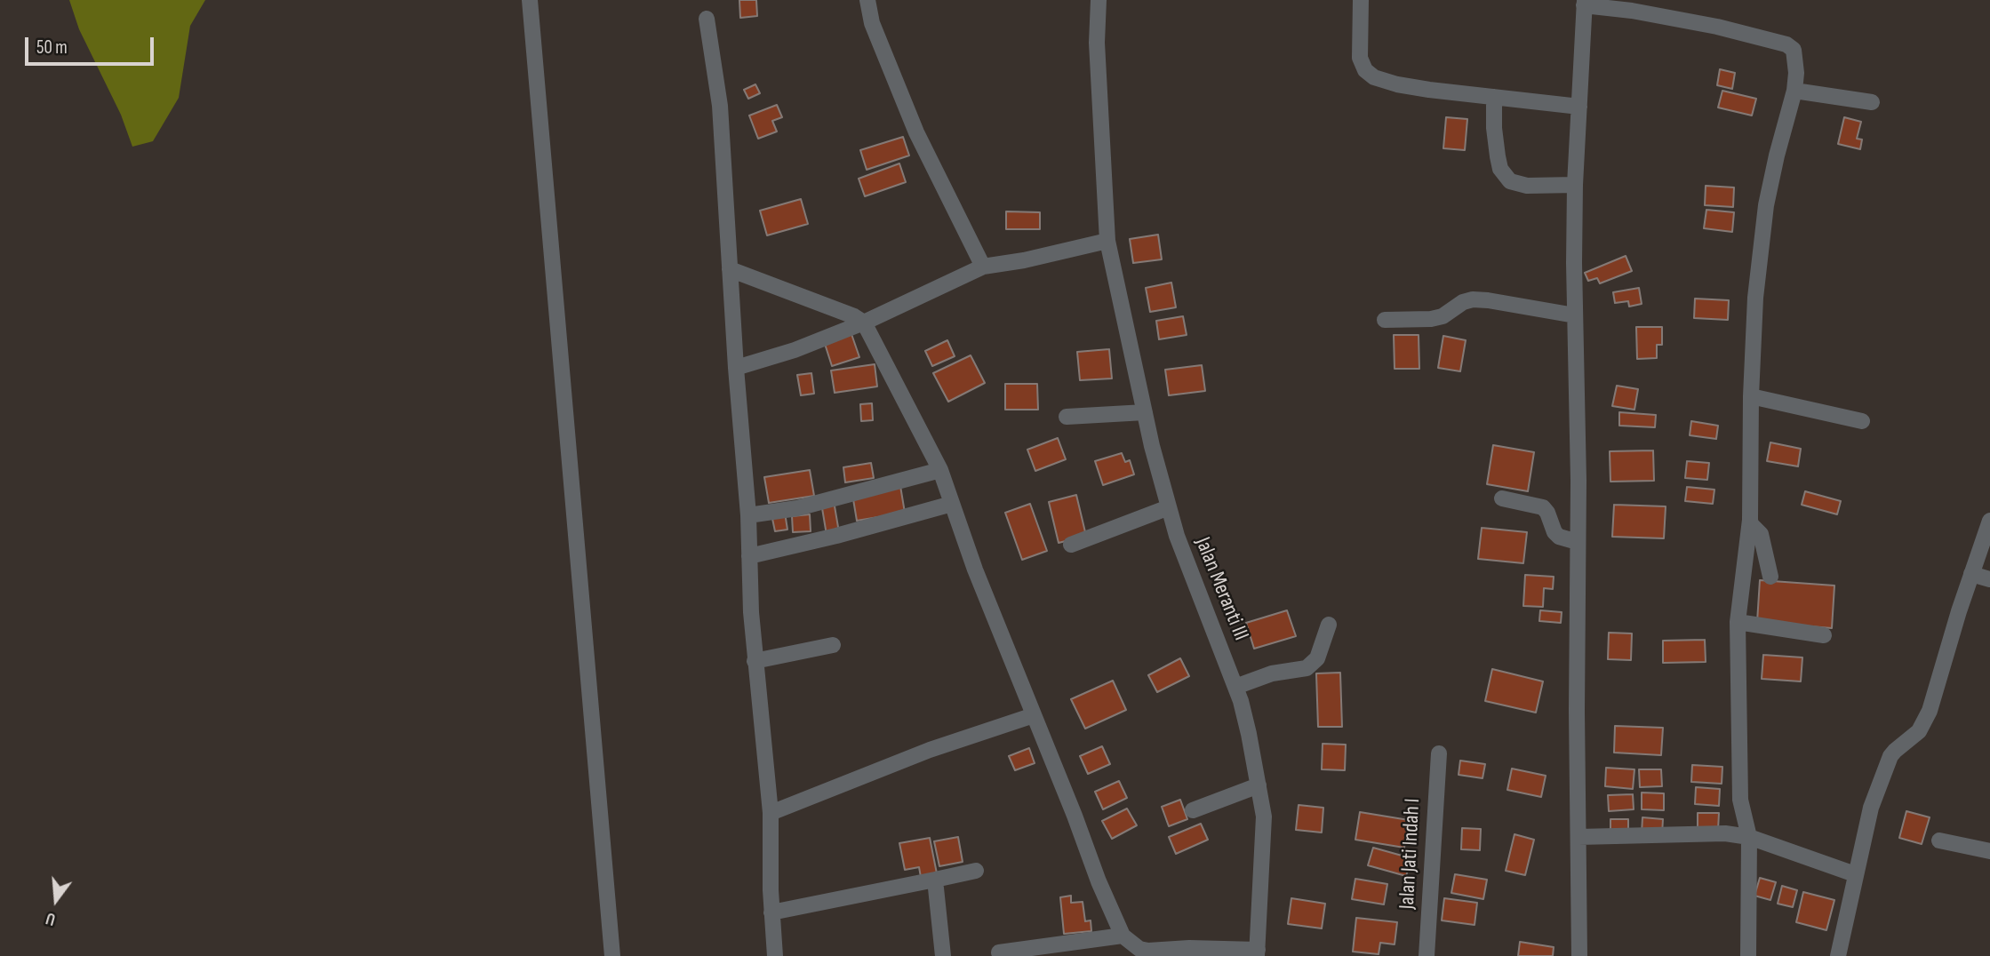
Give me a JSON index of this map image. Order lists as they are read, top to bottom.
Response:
{
  "streets": {
    "street": ["Jalan Meranti III", "Jalan Jati Indah I"]
  },
  "scale_bar": "50 m",
  "north": "bottom"
}
